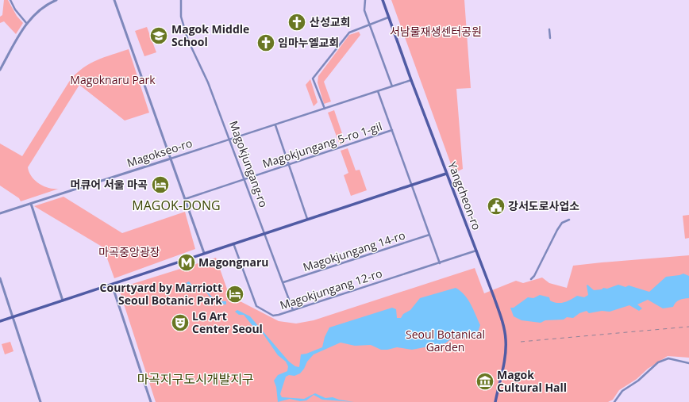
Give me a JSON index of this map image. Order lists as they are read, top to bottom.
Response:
{
  "streets": {
    "main road": ["Yangcheon-ro"],
    "street": [
      "Magokjungang 5-ro 1-gil",
      "Magokseo-ro",
      "Magokjungang-ro",
      "Magokjungang 14-ro",
      "Magokjungang 12-ro"
    ]
  },
  "crossings": [
    ["Magokjungang 5-ro 1-gil", "Magokjungang-ro"],
    ["Magokseo-ro", "Magokjungang-ro"],
    ["Magokseo-ro", "Yangcheon-ro"],
    ["Yangcheon-ro", "Magokjungang 12-ro"]
  ],
  "districts": ["MAGOK-DONG", "마곡지구도시개발지구"],
  "parks": [
    "서남물재생센터공원",
    "Magoknaru Park",
    "마곡중앙광장",
    "Seoul Botanical Garden"
  ],
  "places": {
    "church": ["산성교회", "임마누엘교회"],
    "school or university": ["Magok Middle School"],
    "hotel": ["머큐어 서울 마곡", "Courtyard by Marriott Seoul Botanic Park"],
    "public building": ["강서도로사업소"],
    "metro station": ["Magongnaru"],
    "theatre": ["LG Art Center Seoul"],
    "museum": ["Magok Cultural Hall"]
  }
}
